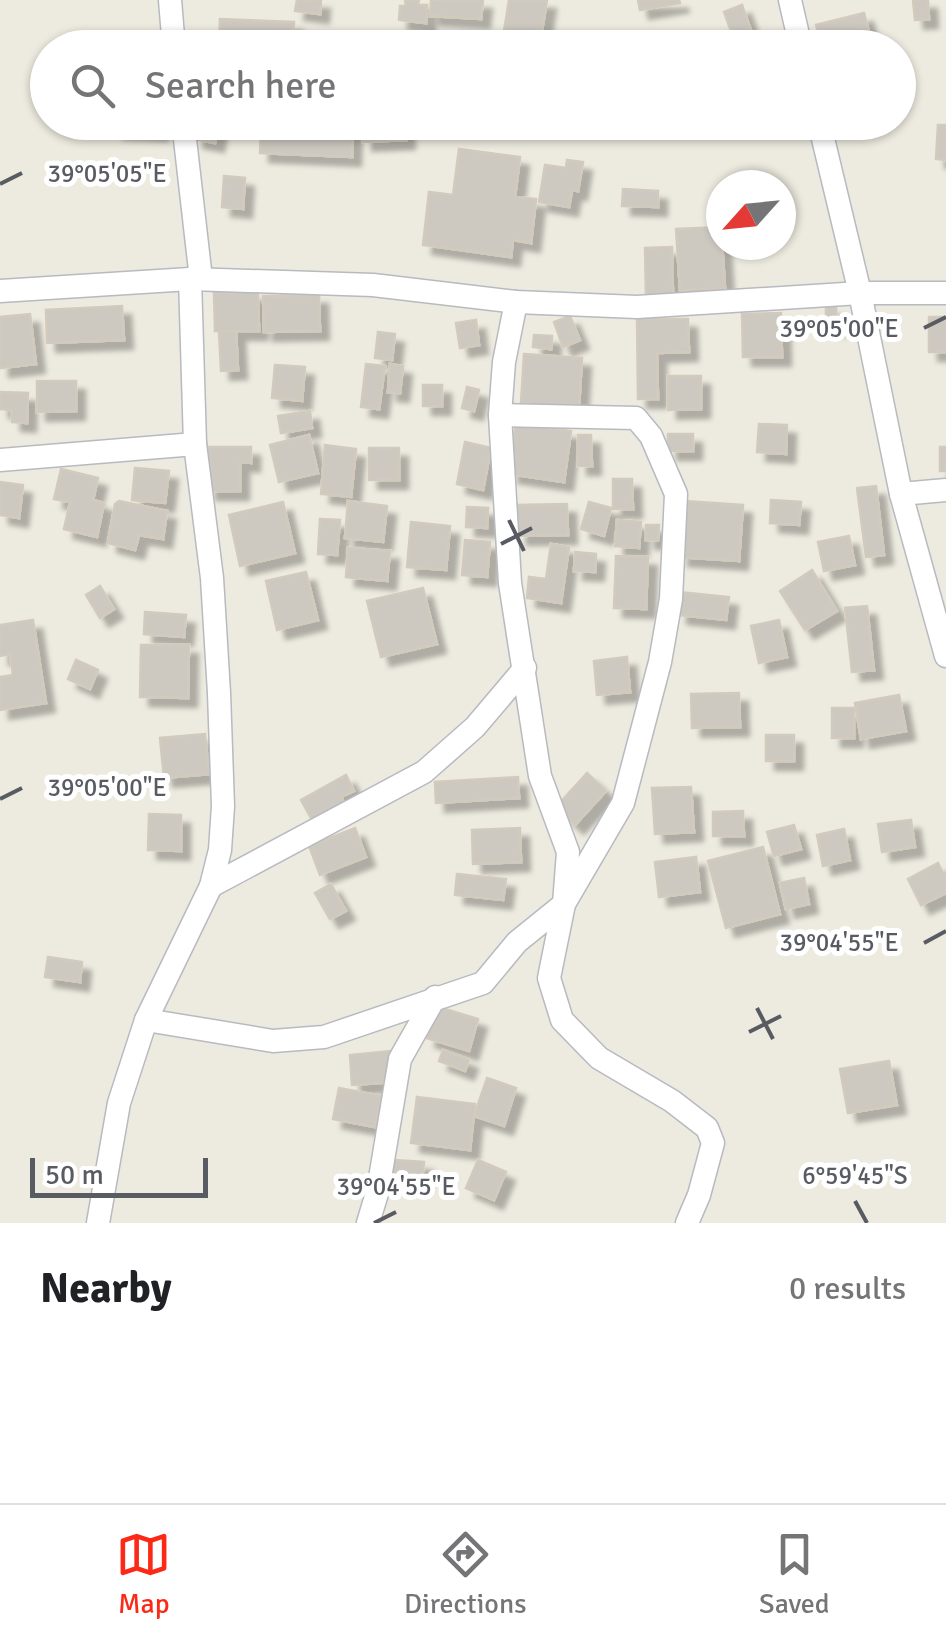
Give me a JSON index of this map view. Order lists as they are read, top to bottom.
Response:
{
  "scale_bar": "50 m",
  "north": "bottom left",
  "page": {
    "search": "Search here",
    "scale": "50 m",
    "heading": ["Nearby", "0 results"],
    "nav": ["Map", "Directions", "Saved"]
  },
  "coordinates": [
    "39°05'05\"E",
    "39°05'00\"E",
    "39°04'55\"E",
    "6°59'45\"S"
  ]
}
